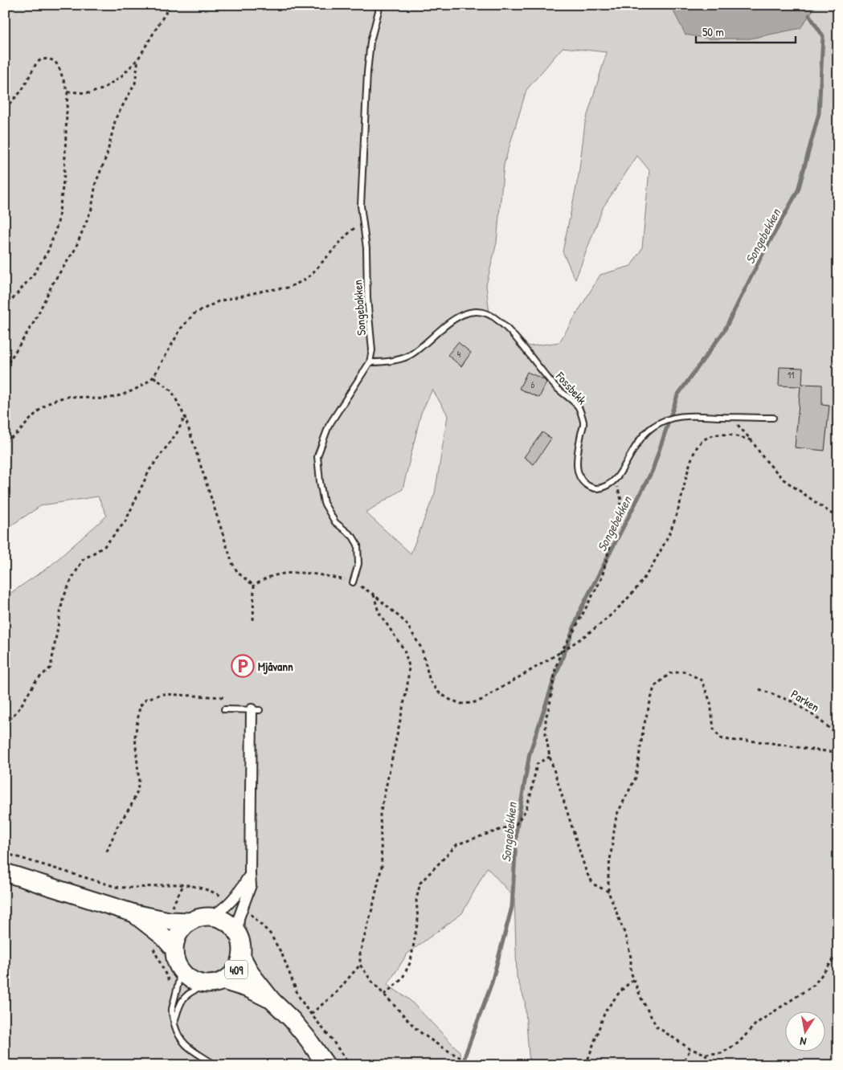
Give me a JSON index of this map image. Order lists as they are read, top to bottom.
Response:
{
  "streets": {
    "main road": ["409"],
    "lane": ["Songebakken", "Fossbekk"],
    "path": ["Parken"]
  },
  "crossings": [
    ["Songebakken", "Fossbekk"]
  ],
  "water": ["Songebekken"],
  "places": {
    "parking": ["Mjåvann"]
  },
  "house_numbers": ["4", "11", "6"],
  "scale_bar": "50 m",
  "north": "bottom"
}
